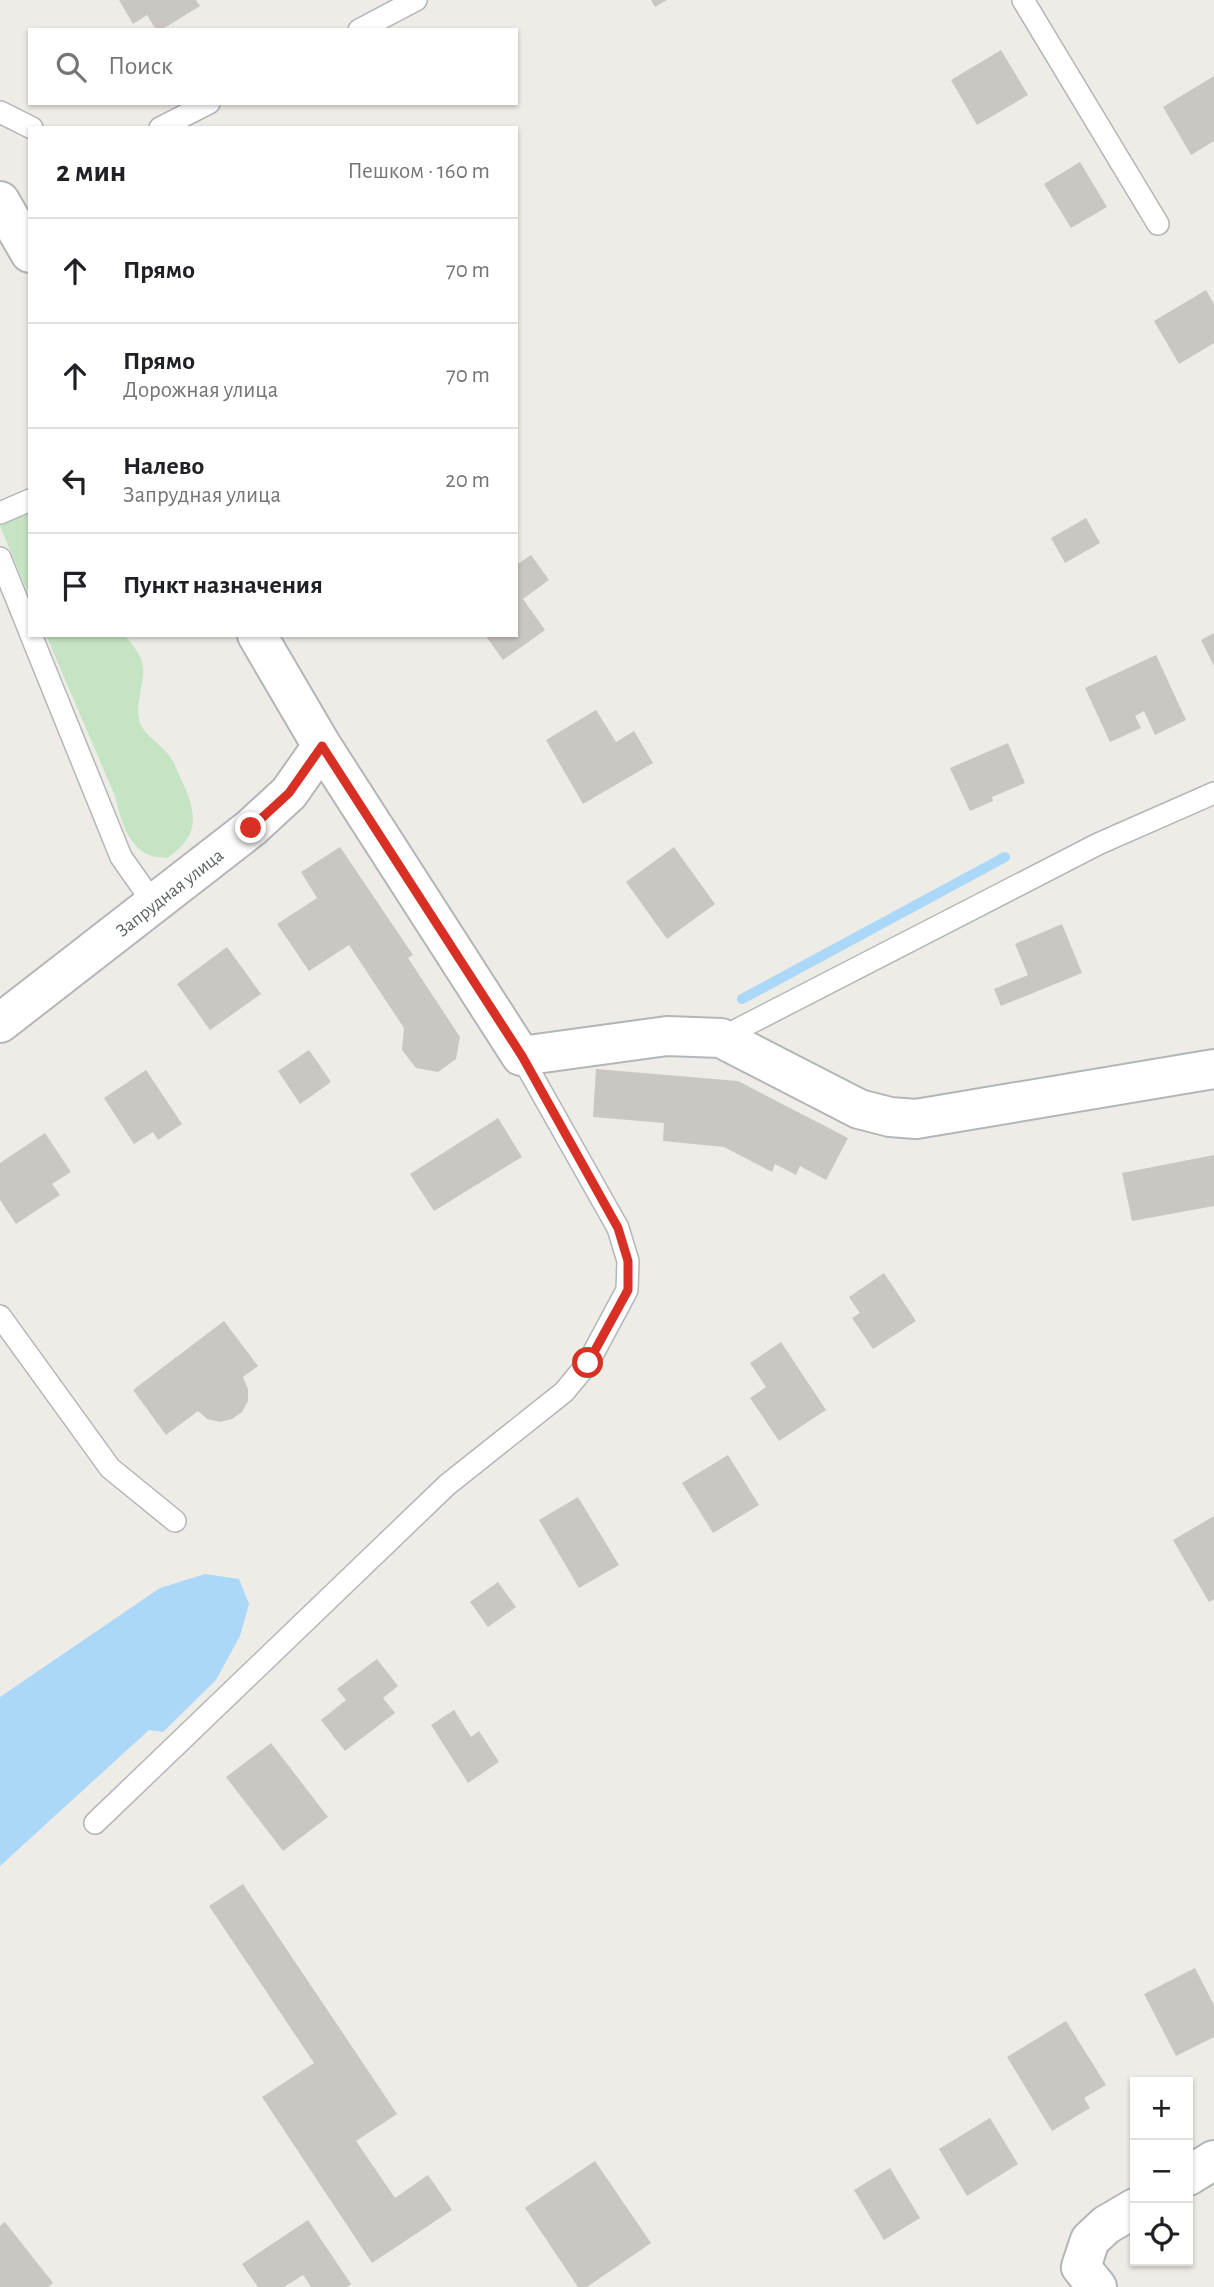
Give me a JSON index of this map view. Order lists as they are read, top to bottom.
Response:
{
  "streets": {
    "street": ["Запрудная улица"]
  },
  "page": {
    "search": "Поиск",
    "heading": ["2 мин", "Пешком · 160 m"],
    "list": [
      ["Прямо", "70 m"],
      ["Прямо", "Дорожная улица", "70 m"],
      ["Налево", "Запрудная улица", "20 m"],
      "Пункт назначения"
    ],
    "map_buttons": ["+", "−"]
  }
}
